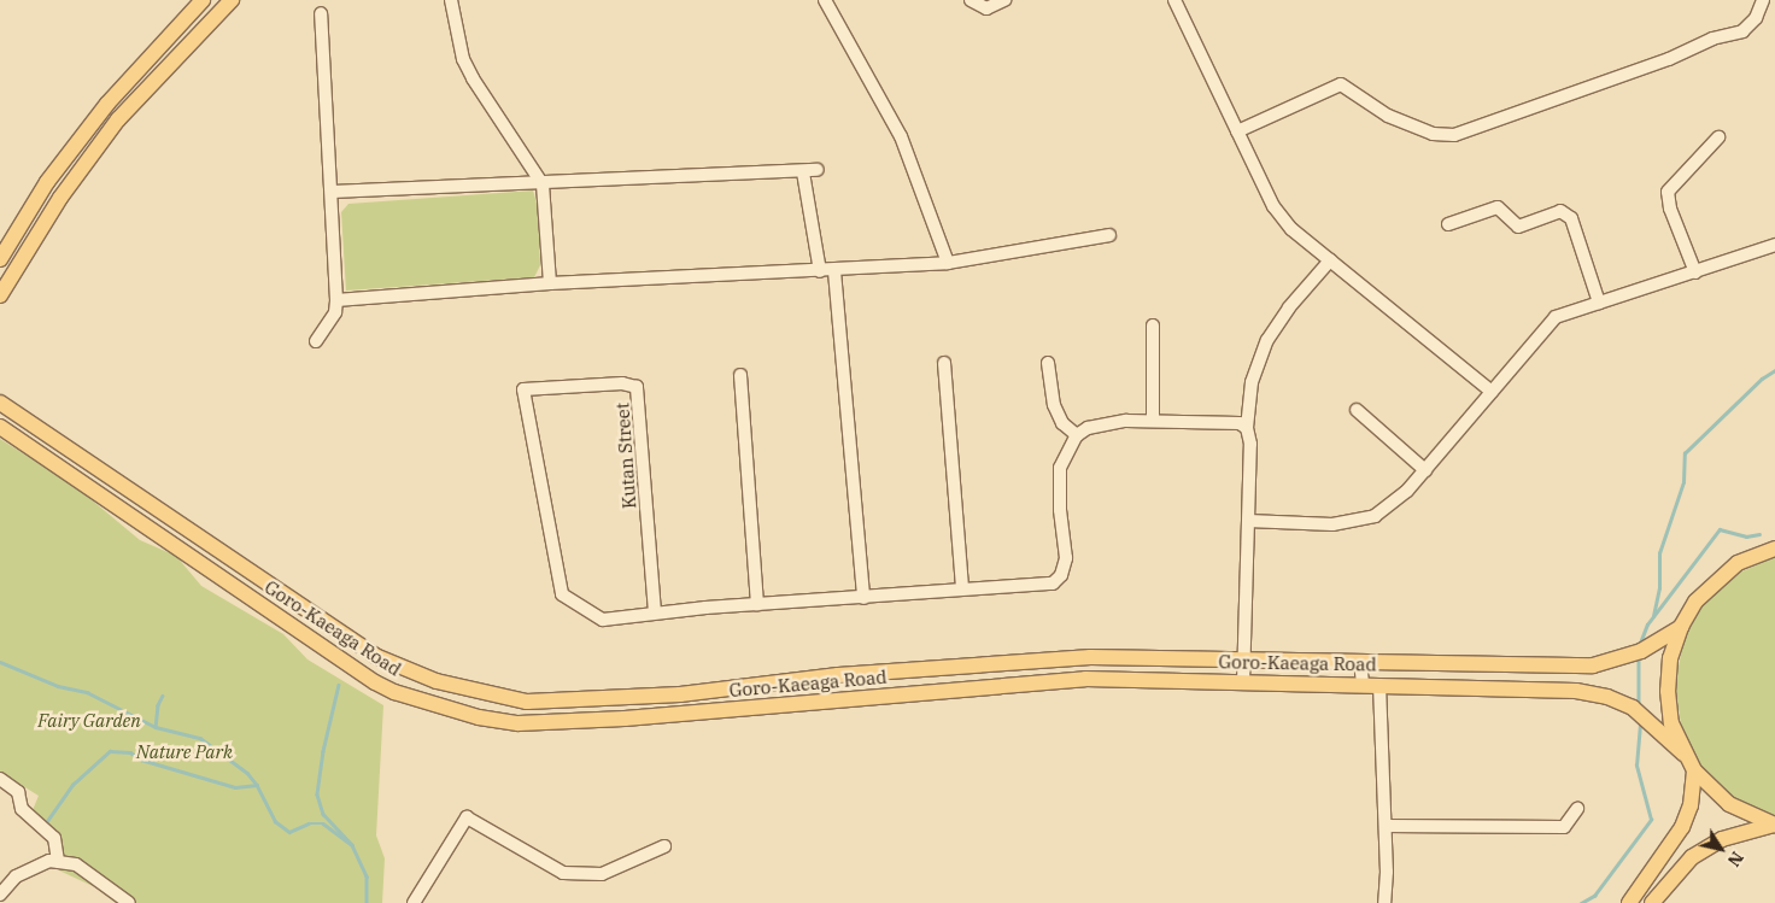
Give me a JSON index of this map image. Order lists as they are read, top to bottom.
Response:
{
  "streets": {
    "main road": ["Goro-Kaeaga Road"],
    "street": ["Kutan Street"]
  },
  "parks": ["Fairy Garden", "Nature Park"],
  "north": "bottom right"
}
